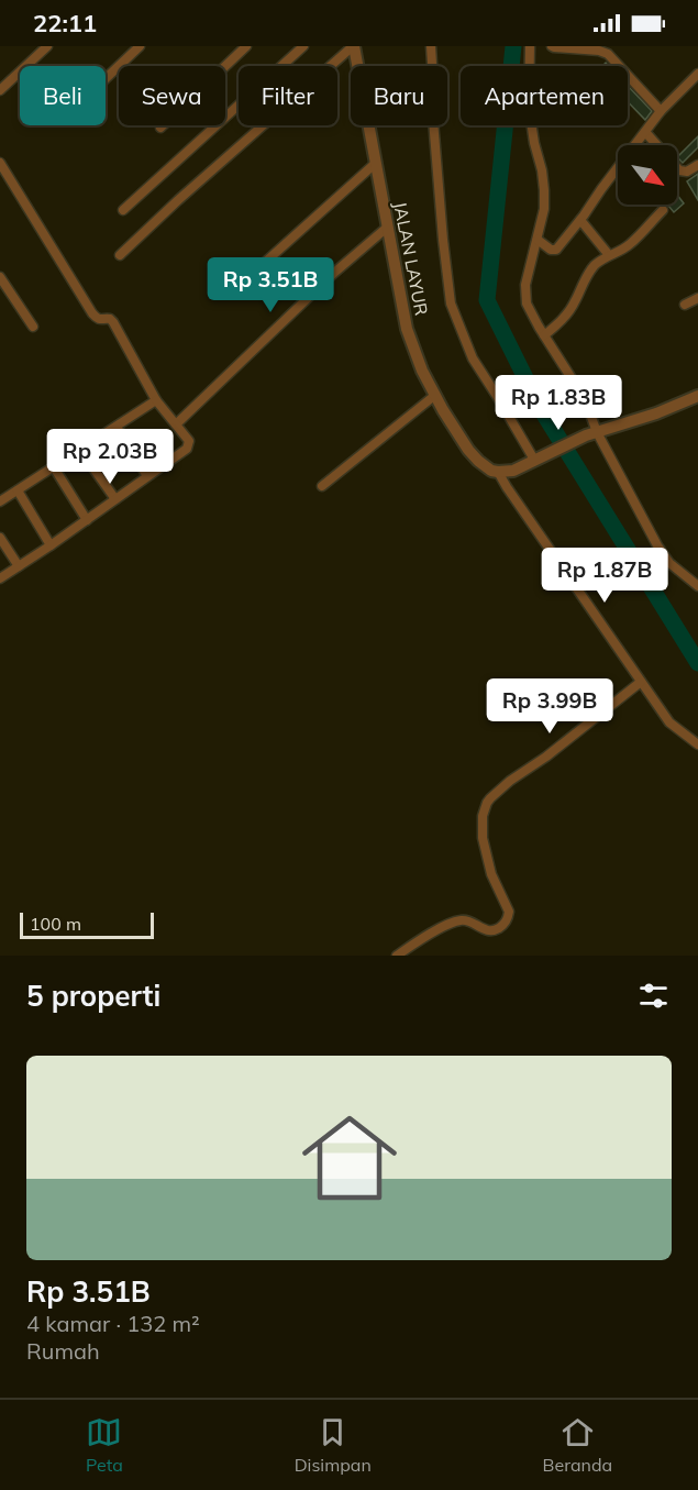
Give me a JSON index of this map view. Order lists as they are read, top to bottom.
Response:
{
  "streets": {
    "street": ["JALAN LAYUR"]
  },
  "scale_bar": "100 m",
  "north": "bottom right",
  "page": {
    "status": "22:11",
    "chip": [
      "Beli",
      "Sewa",
      "Filter",
      "Baru",
      "Apartemen"
    ],
    "price": [
      "Rp 3.51B",
      "Rp 1.83B",
      "Rp 2.03B",
      "Rp 1.87B",
      "Rp 3.99B"
    ],
    "scale": "100 m",
    "heading": "5 properti",
    "list": [
      {
        "name": "Rp 3.51B",
        "note": "4 kamar · 132 m² · Rumah"
      }
    ],
    "tabs": ["Peta", "Disimpan", "Beranda"]
  }
}
